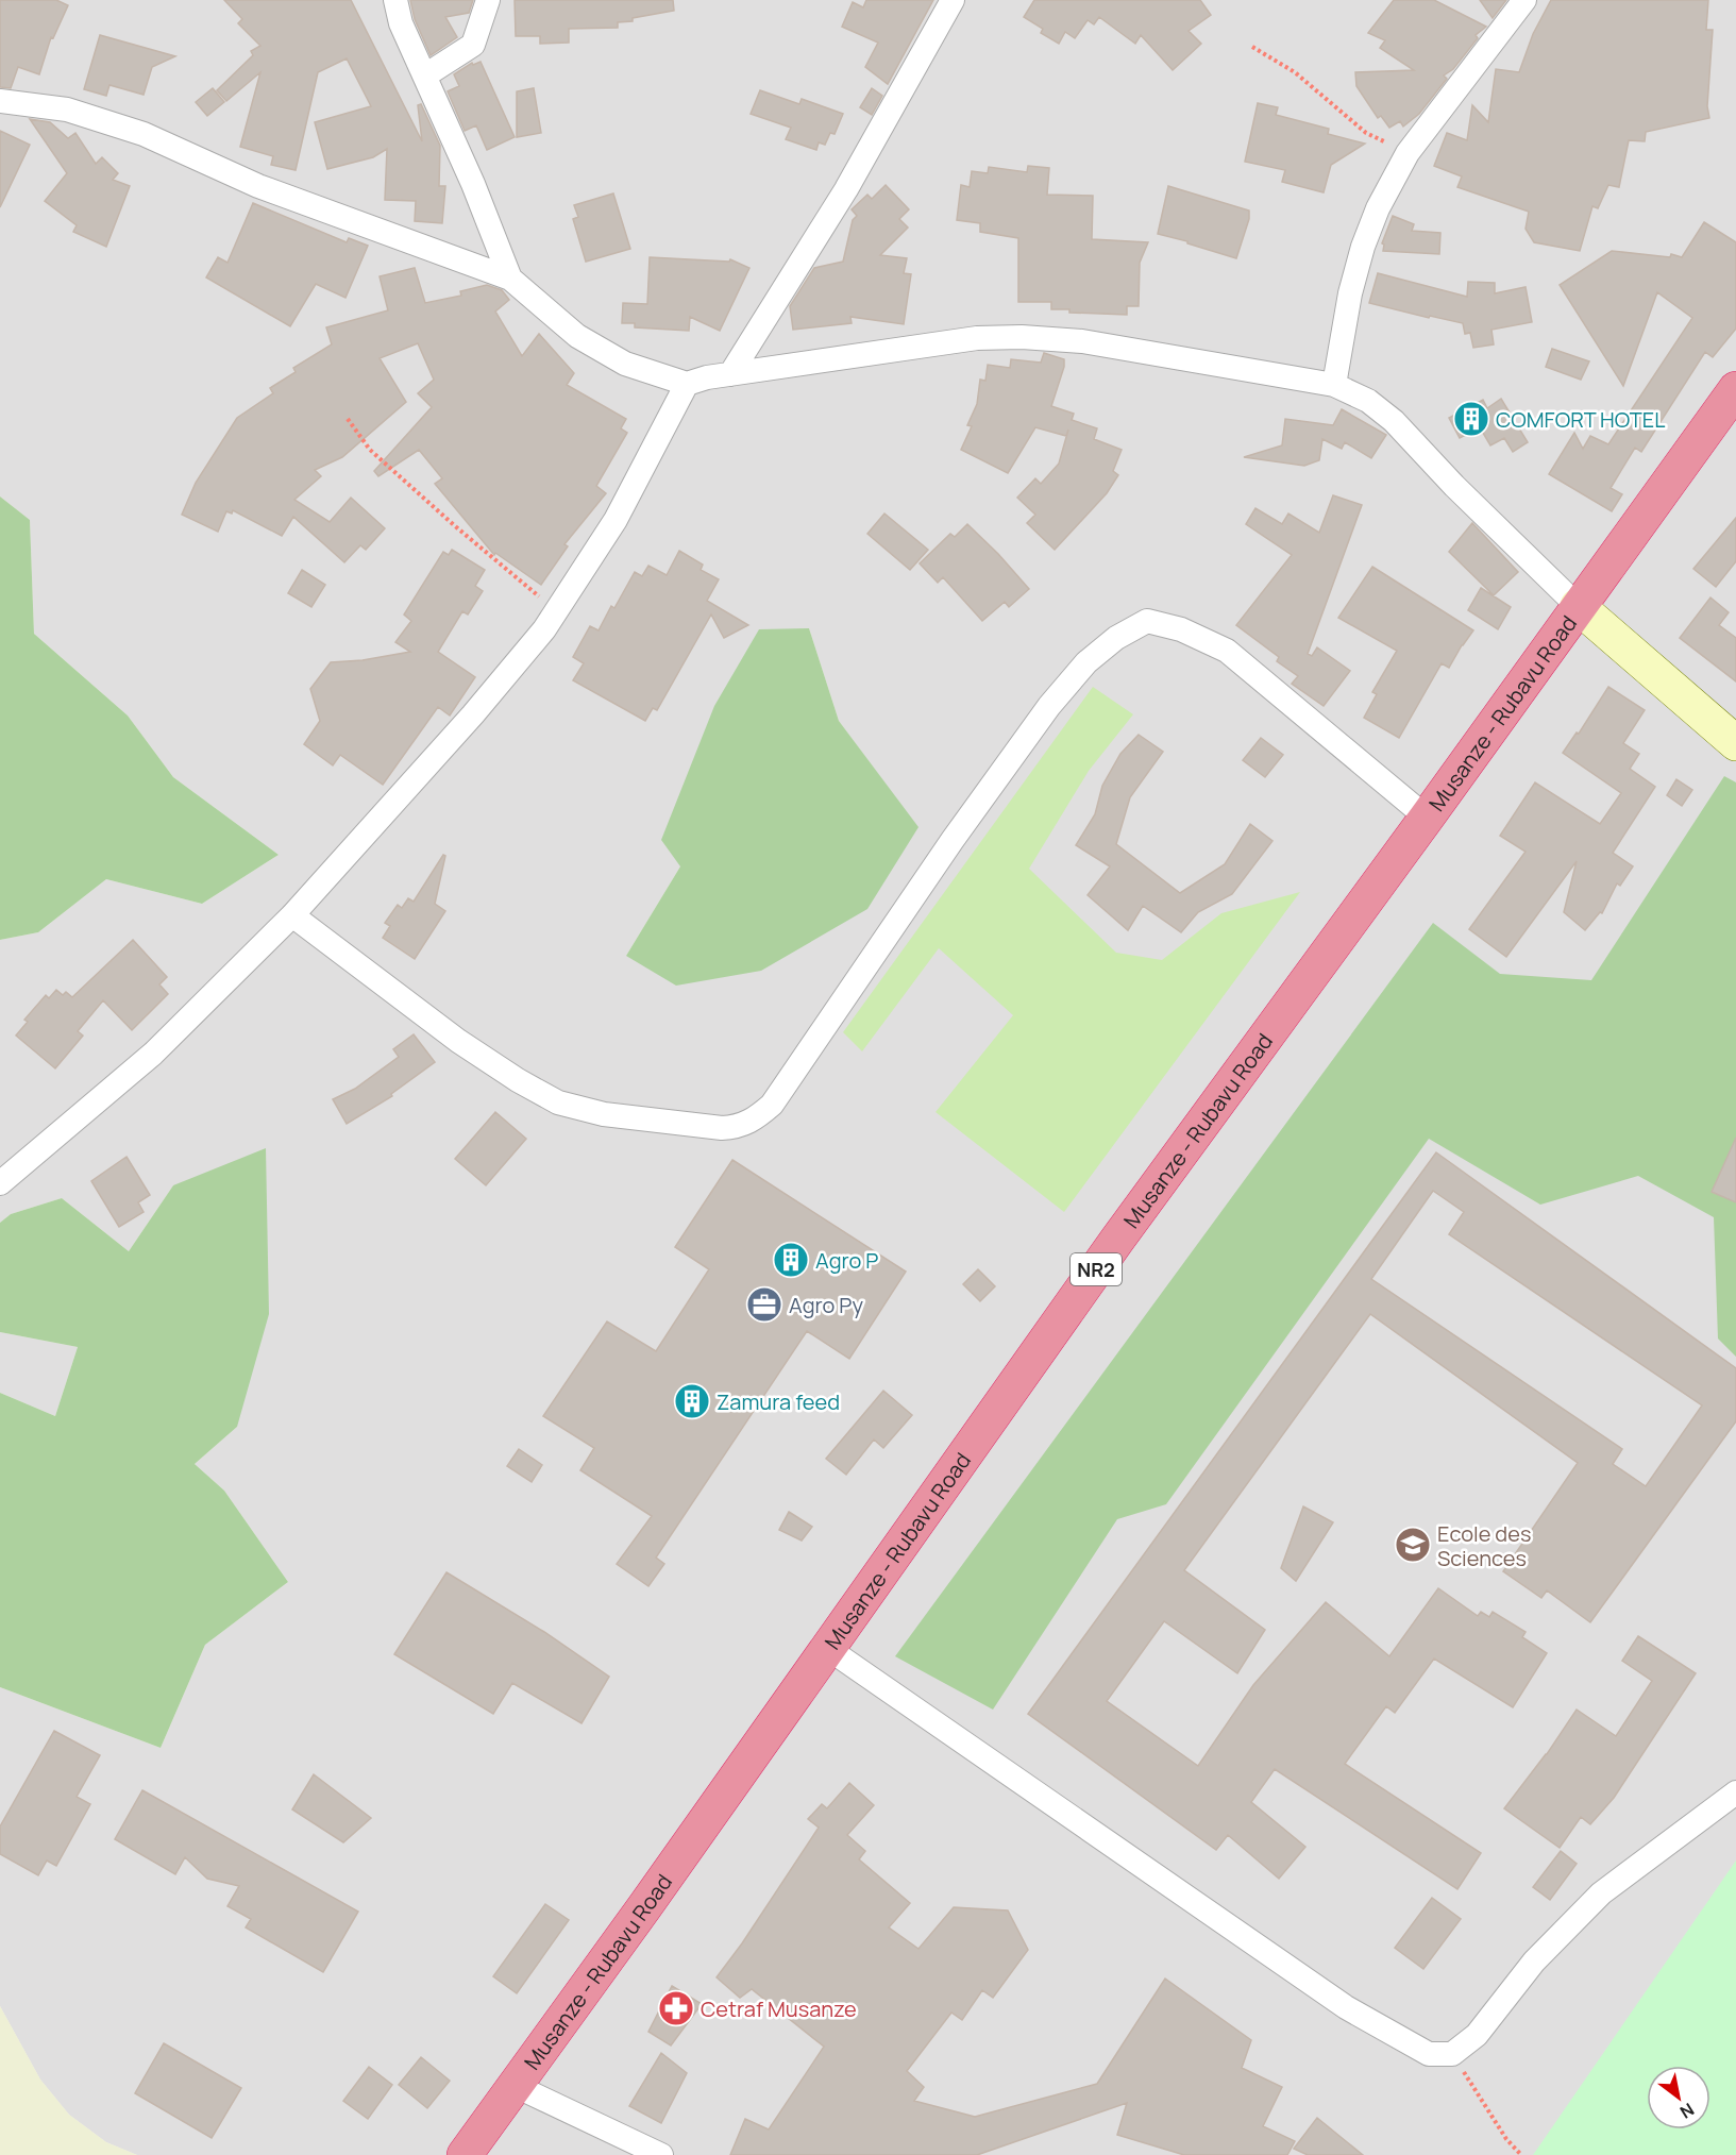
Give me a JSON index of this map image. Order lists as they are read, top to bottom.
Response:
{
  "streets": {
    "highway": ["Musanze - Rubavu Road", "NR2"]
  },
  "places": {
    "building": ["COMFORT HOTEL", "Agro P", "Zamura feed"],
    "office": ["Agro Py"],
    "school or university": ["Ecole des Sciences"],
    "pharmacy": ["Cetraf Musanze"]
  },
  "north": "bottom right"
}
